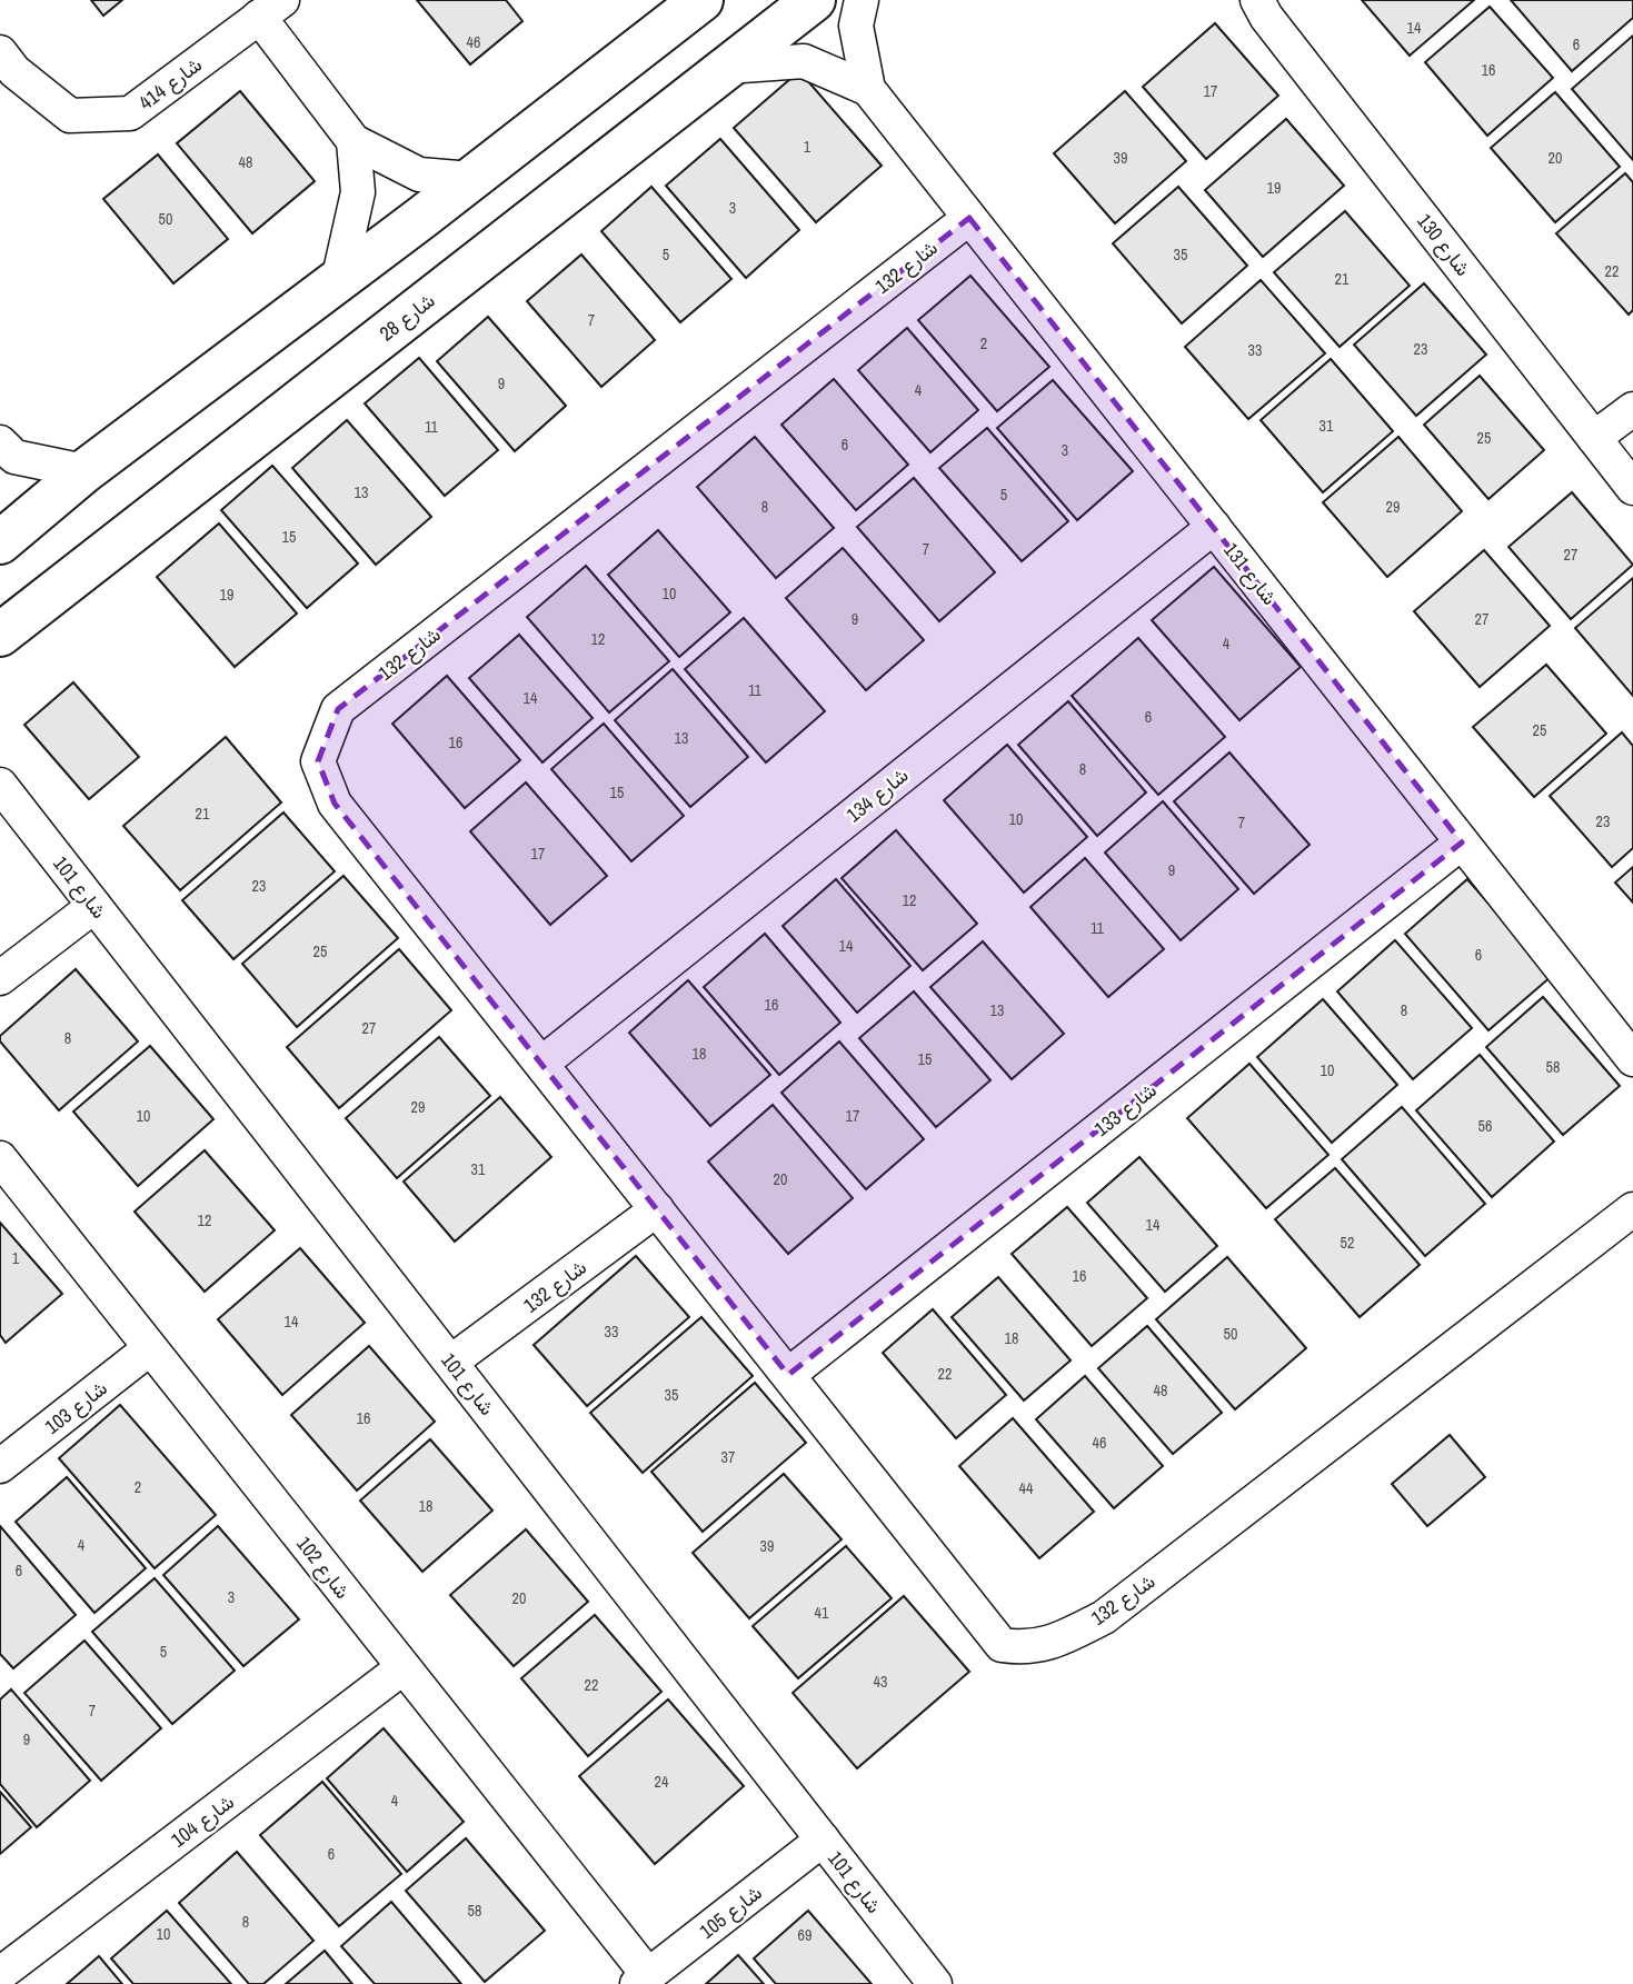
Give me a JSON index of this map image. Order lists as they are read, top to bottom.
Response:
{
  "streets": {
    "street": [
      "شارع 414",
      "شارع 130",
      "شارع 132",
      "شارع 28",
      "شارع 131",
      "شارع 134",
      "شارع 101",
      "شارع 133",
      "شارع 103",
      "شارع 102",
      "شارع 104",
      "شارع 105"
    ]
  },
  "crossings": [
    ["شارع 132", "شارع 131"],
    ["شارع 132", "شارع 134"],
    ["شارع 132", "شارع 101"],
    ["شارع 132", "شارع 133"],
    ["شارع 28", "شارع 131"],
    ["شارع 131", "شارع 134"],
    ["شارع 131", "شارع 133"],
    ["شارع 101", "شارع 105"],
    ["شارع 103", "شارع 102"],
    ["شارع 102", "شارع 104"],
    ["شارع 102", "شارع 105"]
  ],
  "house_numbers": [
    "14",
    "46",
    "6",
    "16",
    "17",
    "1",
    "39",
    "20",
    "48",
    "19",
    "3",
    "50",
    "5",
    "35",
    "22",
    "21",
    "7",
    "2",
    "23",
    "33",
    "9",
    "4",
    "31",
    "11",
    "25",
    "6",
    "3",
    "13",
    "5",
    "8",
    "29",
    "15",
    "7",
    "27",
    "10",
    "19",
    "9",
    "27",
    "12",
    "4",
    "11",
    "14",
    "6",
    "25",
    "13",
    "16",
    "8",
    "15",
    "21",
    "10",
    "23",
    "7",
    "17",
    "9",
    "23",
    "12",
    "11",
    "14",
    "25",
    "6",
    "16",
    "13",
    "8",
    "27",
    "8",
    "18",
    "15",
    "58",
    "10",
    "29",
    "10",
    "17",
    "56",
    "31",
    "20",
    "12",
    "14",
    "52",
    "1",
    "16",
    "14",
    "33",
    "50",
    "18",
    "22",
    "48",
    "35",
    "16",
    "46",
    "37",
    "2",
    "44",
    "18",
    "4",
    "39",
    "6",
    "3",
    "20",
    "41",
    "5",
    "43",
    "22",
    "7",
    "9",
    "24",
    "4",
    "6",
    "58",
    "8",
    "10",
    "69"
  ]
}
